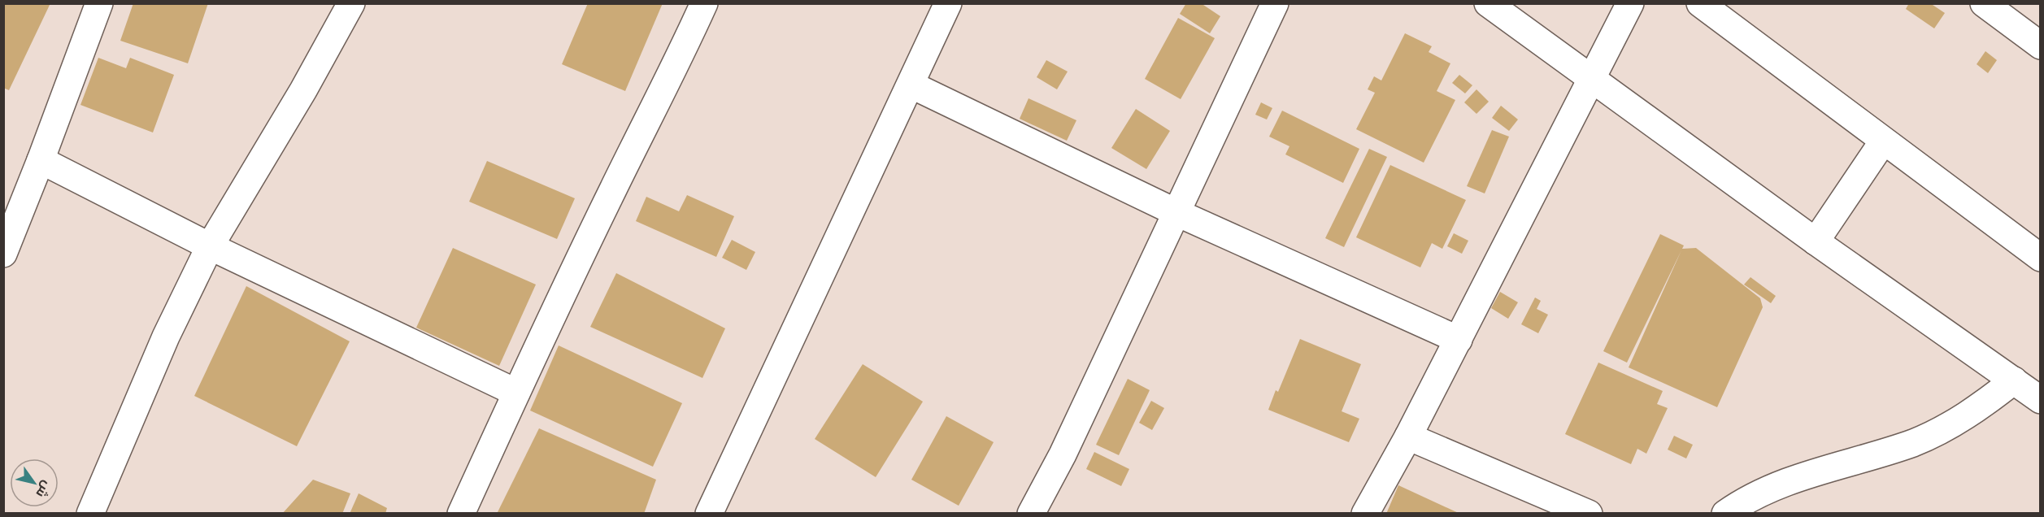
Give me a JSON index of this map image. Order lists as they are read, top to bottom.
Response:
{
  "north": "bottom right"
}
